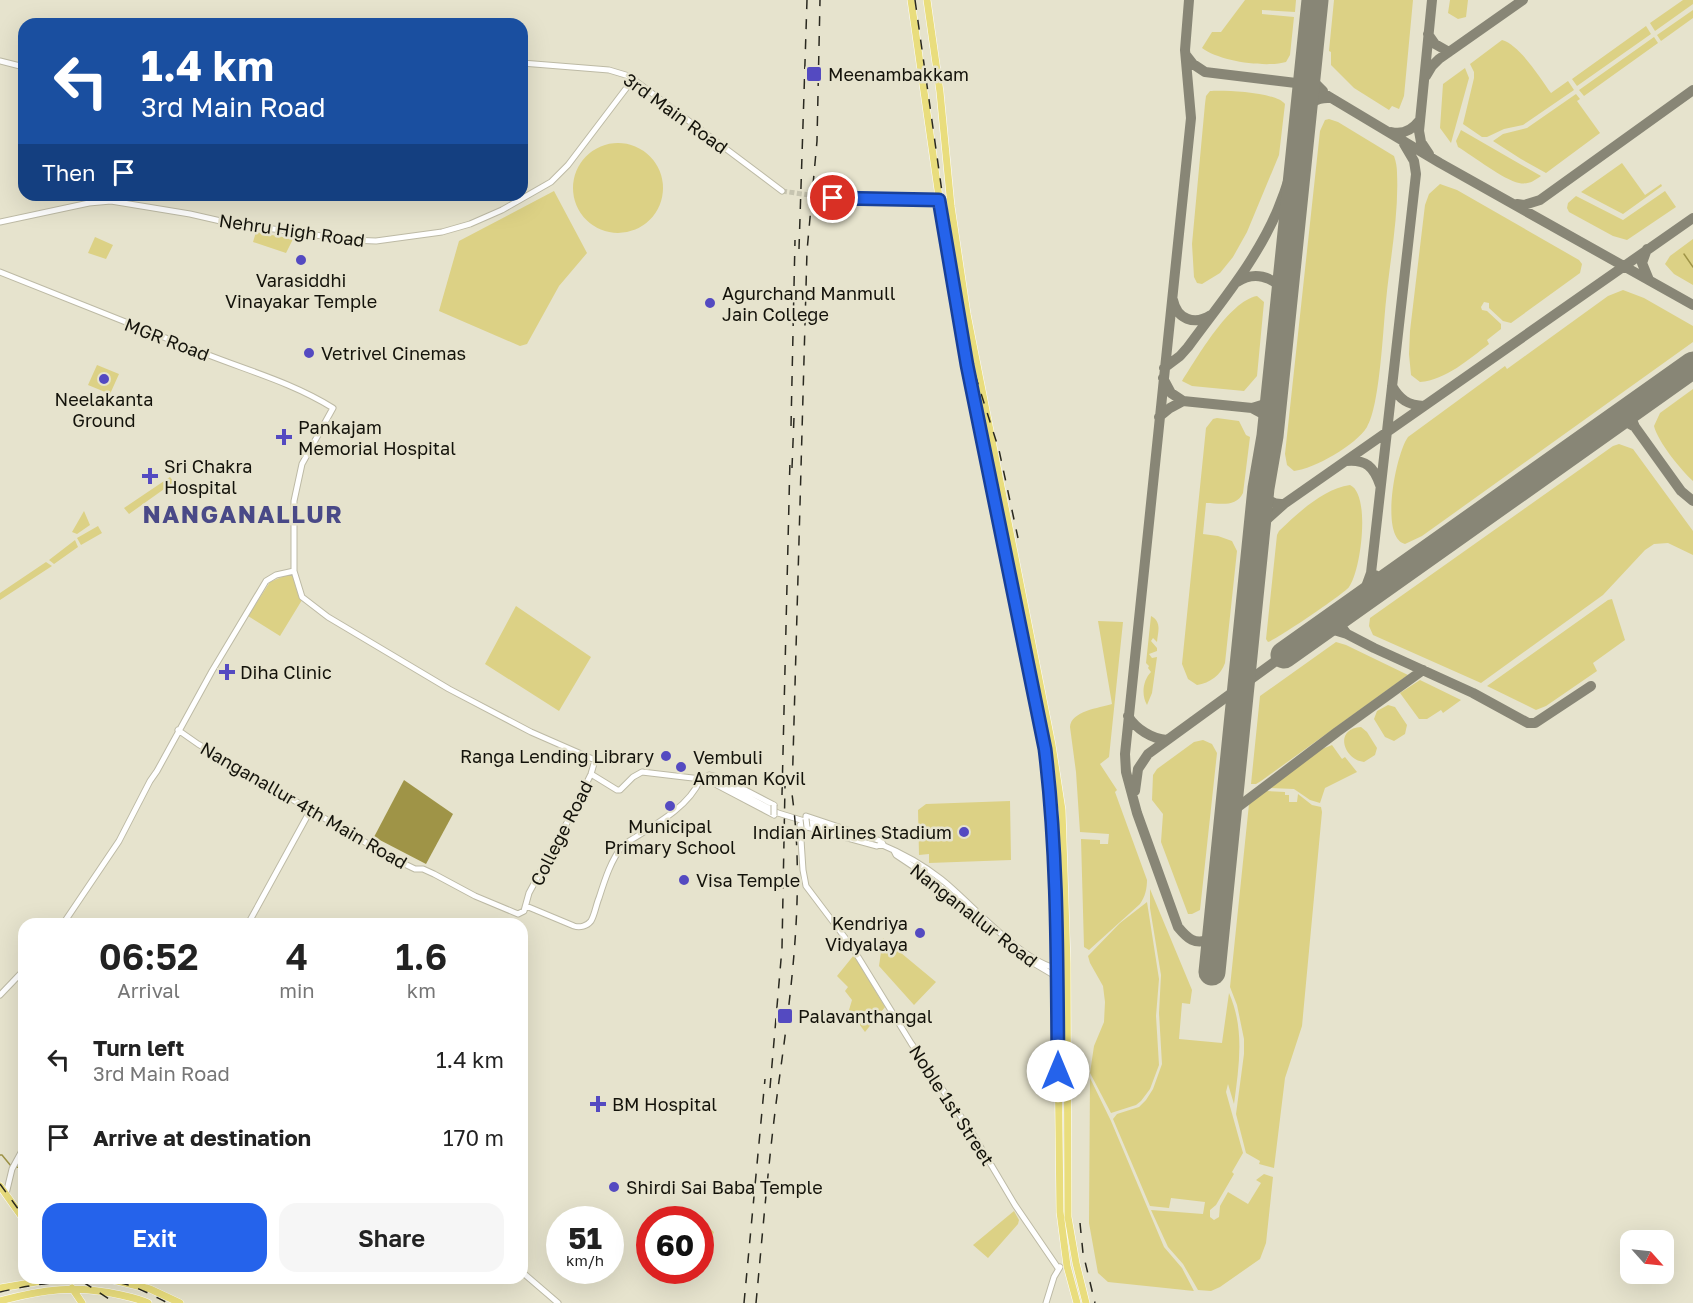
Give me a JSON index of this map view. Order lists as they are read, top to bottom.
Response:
{
  "streets": {
    "street": [
      "3rd Main Road",
      "Nehru High Road",
      "MGR Road",
      "Nanganallur 4th Main Road",
      "College Road",
      "Nanganallur Road",
      "Noble 1st Street"
    ]
  },
  "crossings": [
    ["3rd Main Road", "Nehru High Road"],
    ["MGR Road", "College Road"],
    ["Nanganallur 4th Main Road", "College Road"]
  ],
  "districts": ["NANGANALLUR"],
  "places": {
    "transit": ["Meenambakkam", "Palavanthangal"],
    "other": [
      "Varasiddhi Vinayakar Temple",
      "Agurchand Manmull Jain College",
      "Vetrivel Cinemas",
      "Neelakanta Ground",
      "Ranga Lending Library",
      "Vembuli Amman Kovil",
      "Municipal Primary School",
      "Indian Airlines Stadium",
      "Visa Temple",
      "Kendriya Vidyalaya",
      "Shirdi Sai Baba Temple"
    ],
    "health": [
      "Pankajam Memorial Hospital",
      "Sri Chakra Hospital",
      "Diha Clinic",
      "BM Hospital"
    ]
  },
  "north": "bottom right",
  "page": {
    "turn": ["1.4 km", "3rd Main Road"],
    "then": "Then",
    "eta": [
      "06:52",
      "Arrival",
      "4",
      "min",
      "1.6",
      "km"
    ],
    "list": [
      {
        "name": "Turn left",
        "note": "3rd Main Road",
        "value": "1.4 km"
      },
      {
        "name": "Arrive at destination",
        "value": "170 m"
      }
    ],
    "buttons": ["Exit", "Share"],
    "speed": "51 km/h",
    "limit": "60"
  }
}
